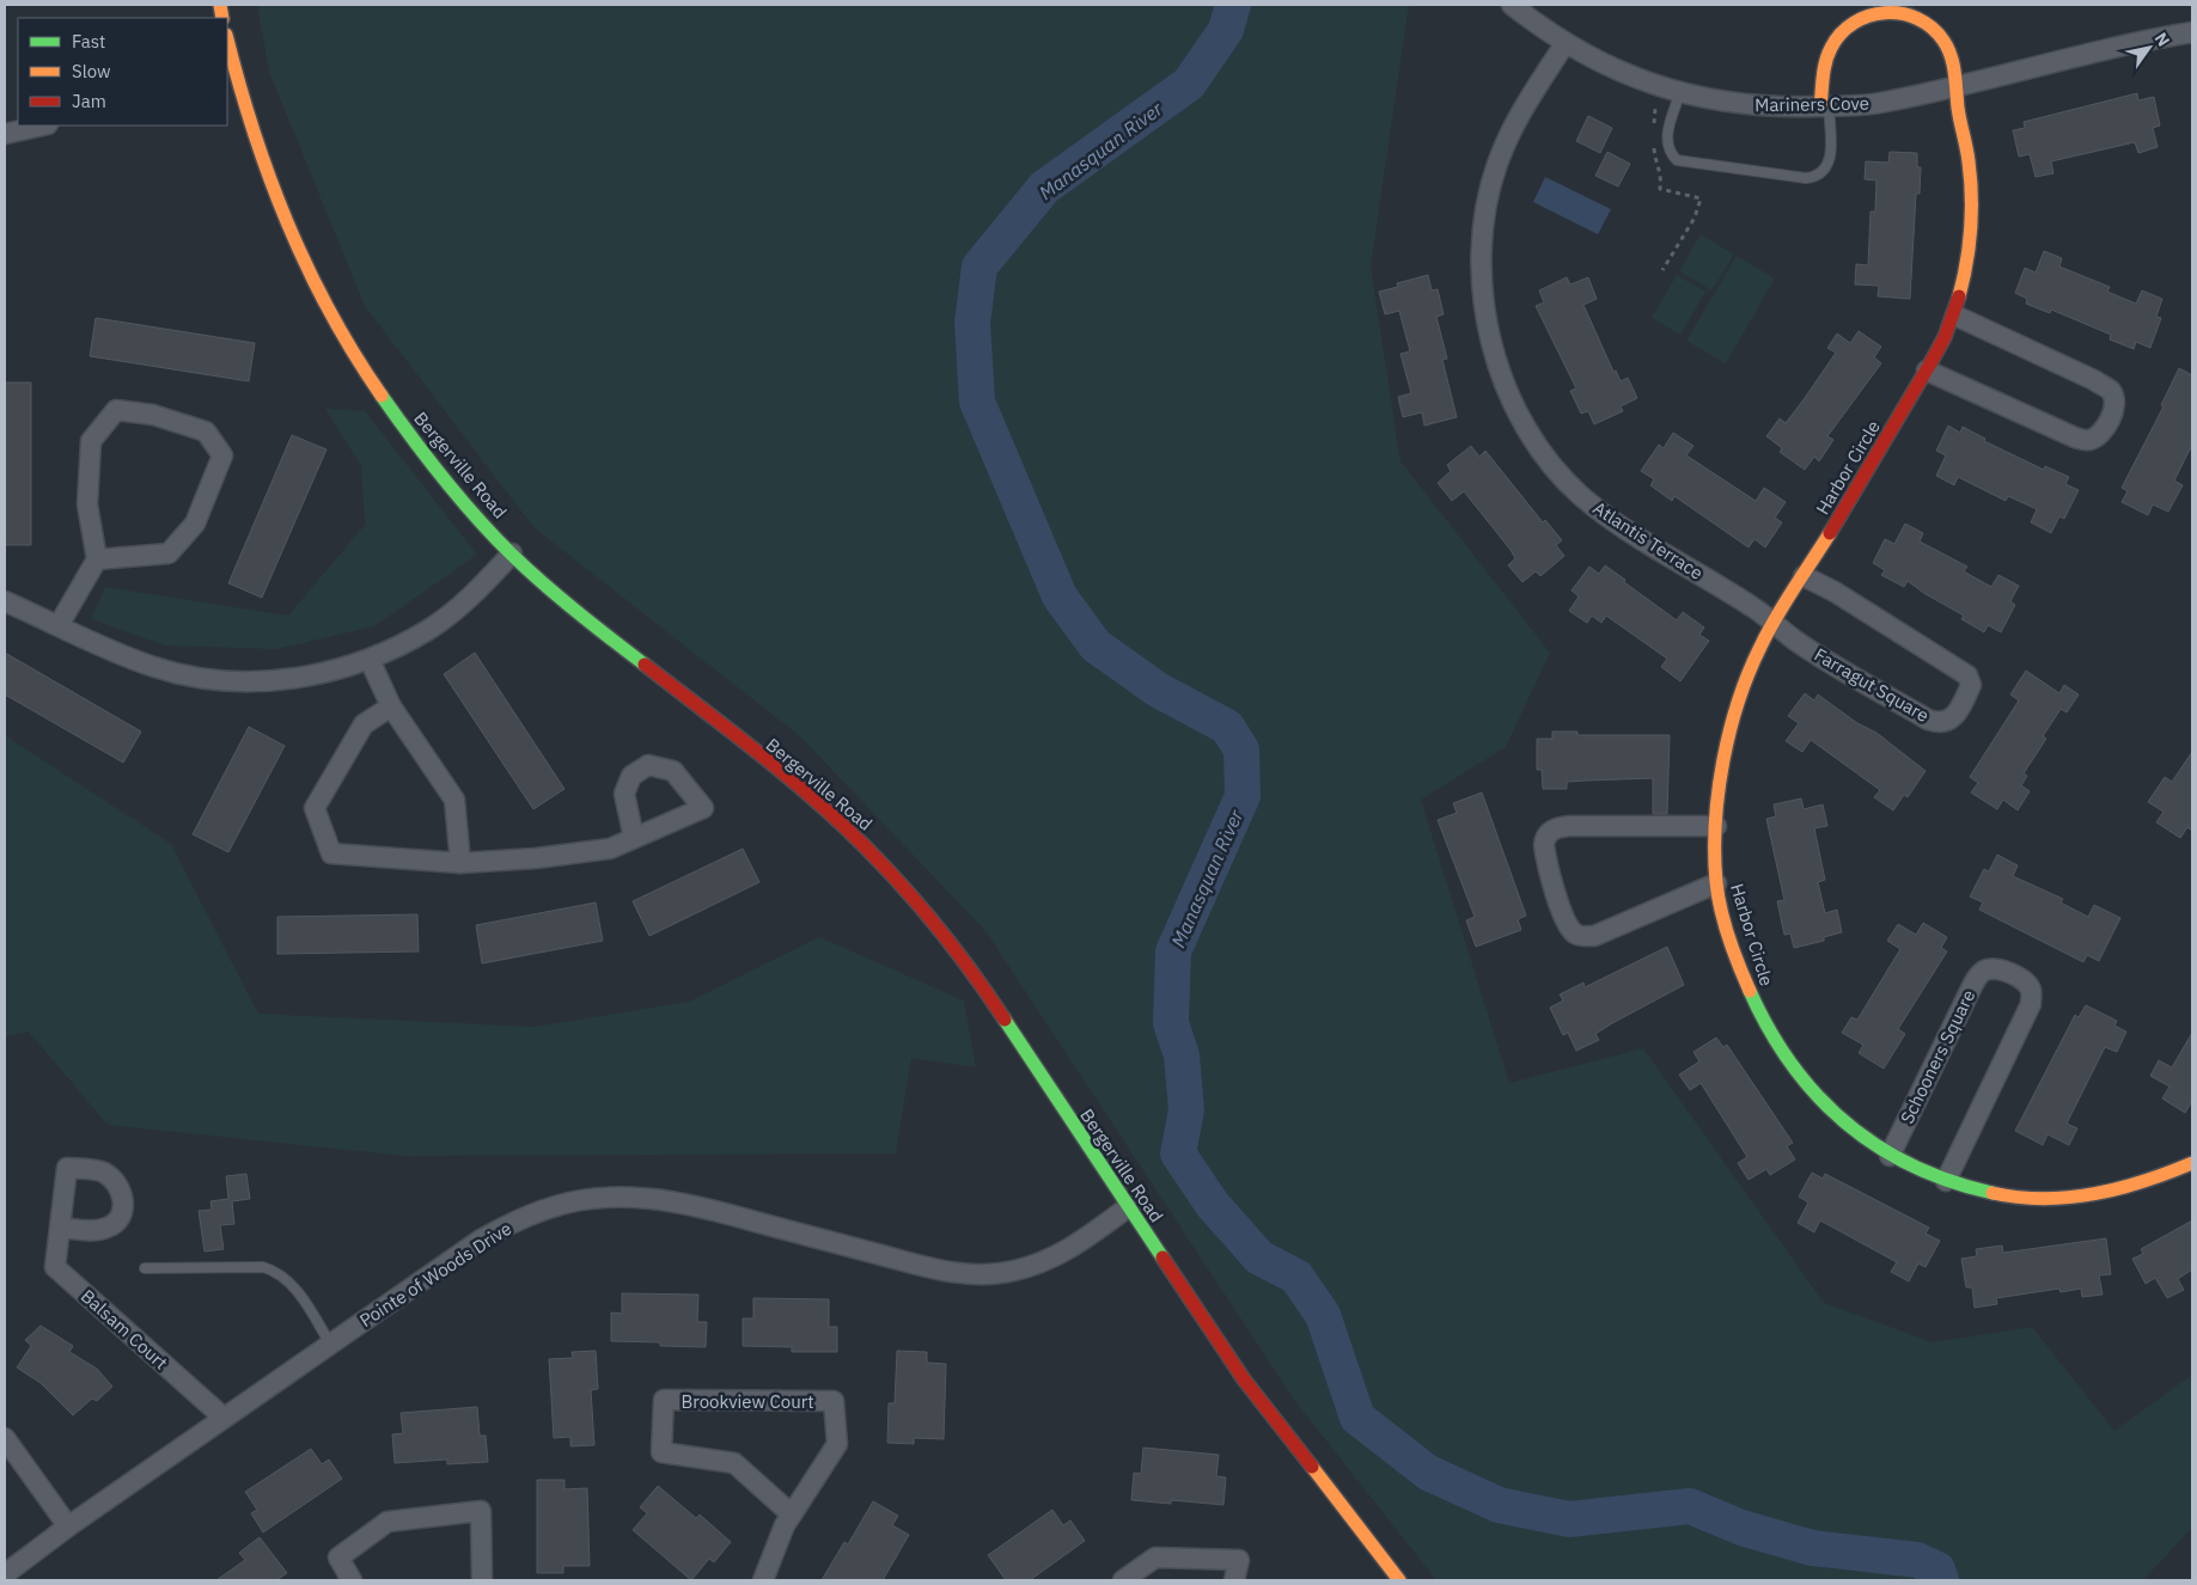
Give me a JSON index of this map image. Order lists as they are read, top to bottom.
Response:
{
  "streets": {
    "street": [
      "Mariners Cove",
      "Bergerville Road",
      "Harbor Circle",
      "Atlantis Terrace",
      "Farragut Square",
      "Schooners Square",
      "Pointe of Woods Drive",
      "Balsam Court",
      "Brookview Court"
    ]
  },
  "crossings": [
    ["Mariners Cove", "Atlantis Terrace"],
    ["Bergerville Road", "Pointe of Woods Drive"],
    ["Harbor Circle", "Atlantis Terrace"],
    ["Harbor Circle", "Farragut Square"],
    ["Harbor Circle", "Schooners Square"],
    ["Atlantis Terrace", "Farragut Square"],
    ["Pointe of Woods Drive", "Balsam Court"]
  ],
  "water": ["Manasquan River"],
  "legend": ["Fast", "Slow", "Jam"],
  "north": "top right"
}
